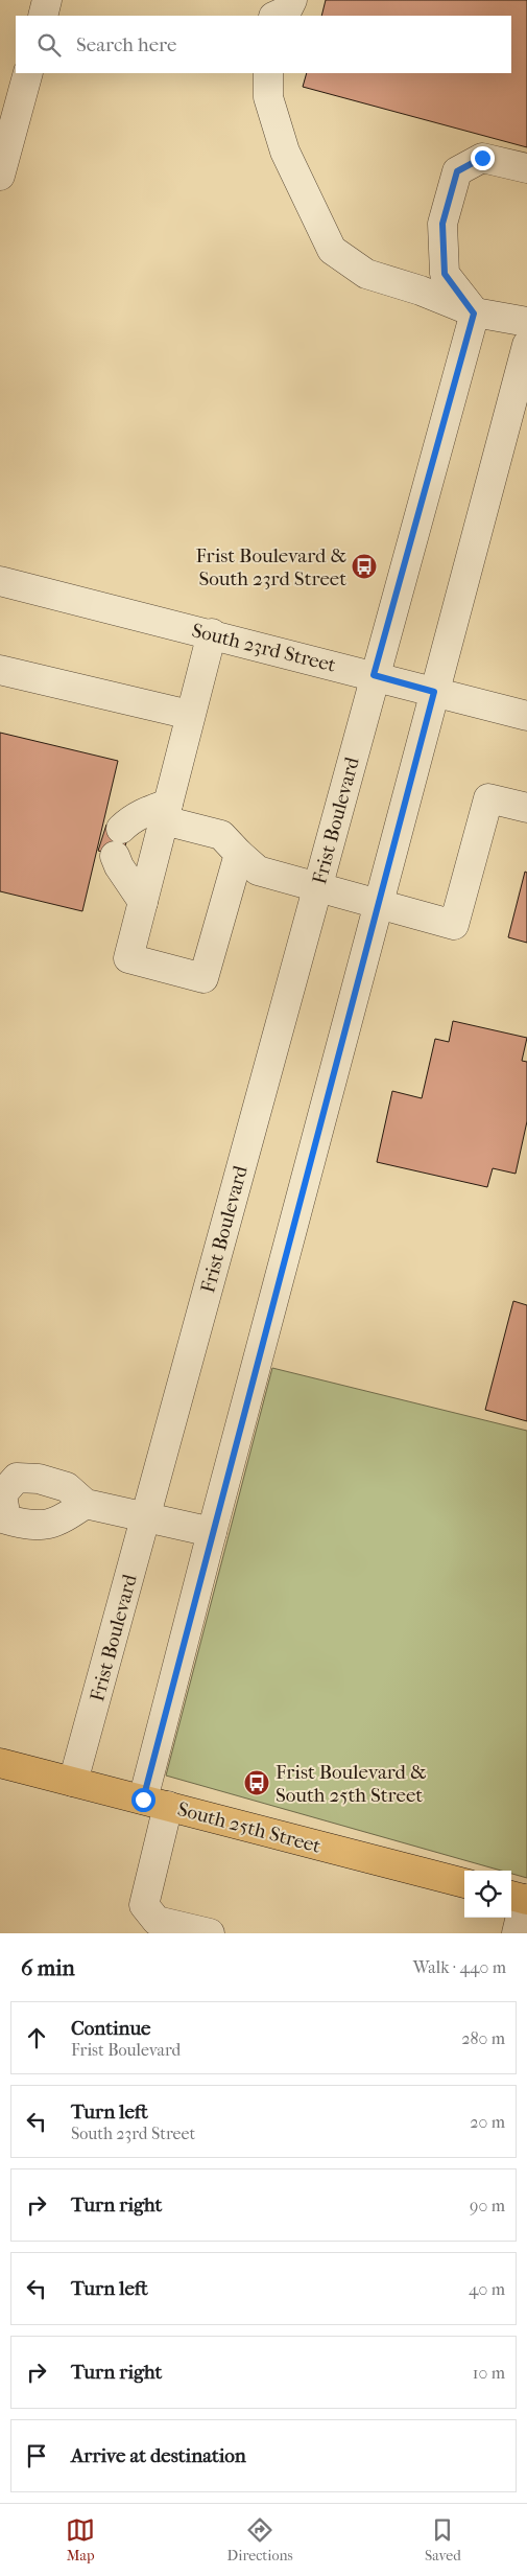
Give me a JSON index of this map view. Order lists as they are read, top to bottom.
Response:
{
  "streets": {
    "main road": ["South 25th Street"],
    "street": ["South 23rd Street", "Frist Boulevard"]
  },
  "crossings": [
    ["South 23rd Street", "Frist Boulevard"],
    ["Frist Boulevard", "South 25th Street"]
  ],
  "places": {
    "bus stop": ["Frist Boulevard & South 23rd Street", "Frist Boulevard & South 25th Street"]
  },
  "page": {
    "search": "Search here",
    "heading": ["6 min", "Walk · 440 m"],
    "list": [
      ["Continue", "Frist Boulevard", "280 m"],
      ["Turn left", "South 23rd Street", "20 m"],
      ["Turn right", "90 m"],
      ["Turn left", "40 m"],
      ["Turn right", "10 m"],
      "Arrive at destination"
    ],
    "nav": ["Map", "Directions", "Saved"]
  }
}
